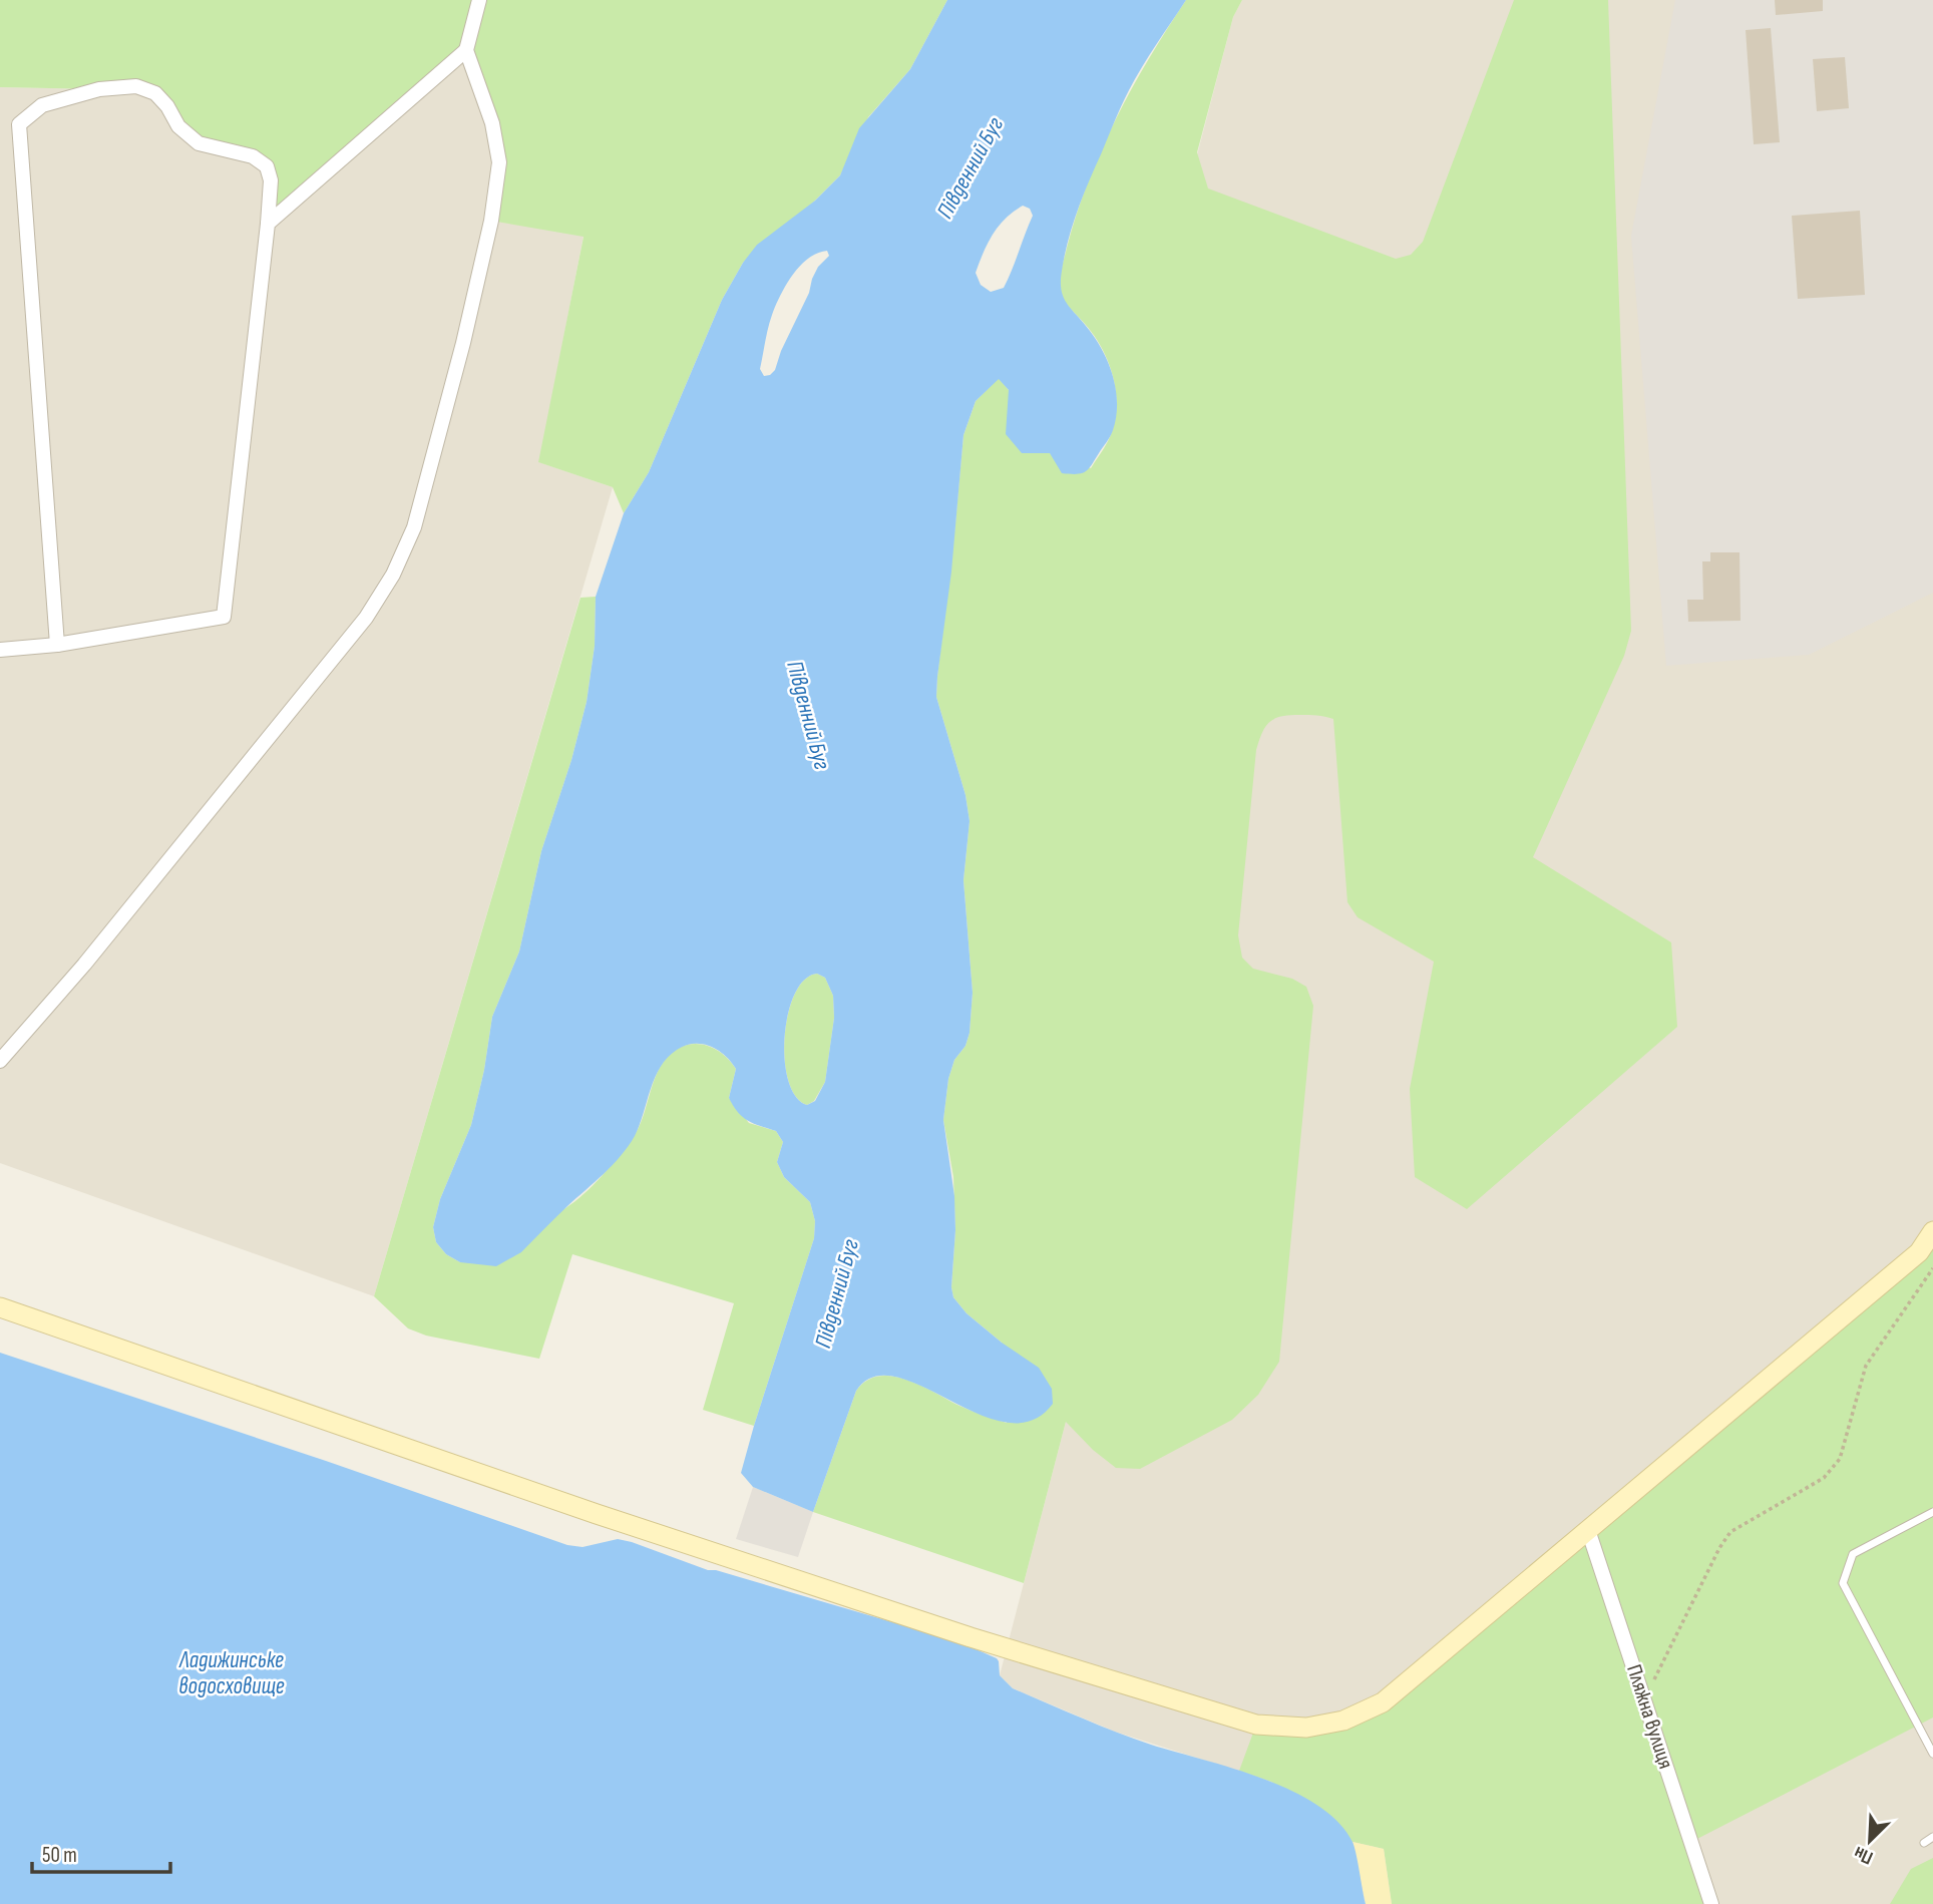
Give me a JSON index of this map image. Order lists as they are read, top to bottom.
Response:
{
  "streets": {
    "street": ["Пляжна вулиця"]
  },
  "water": ["Південний Буг", "Ладижинське водосховище"],
  "scale_bar": "50 m",
  "north": "bottom left"
}
